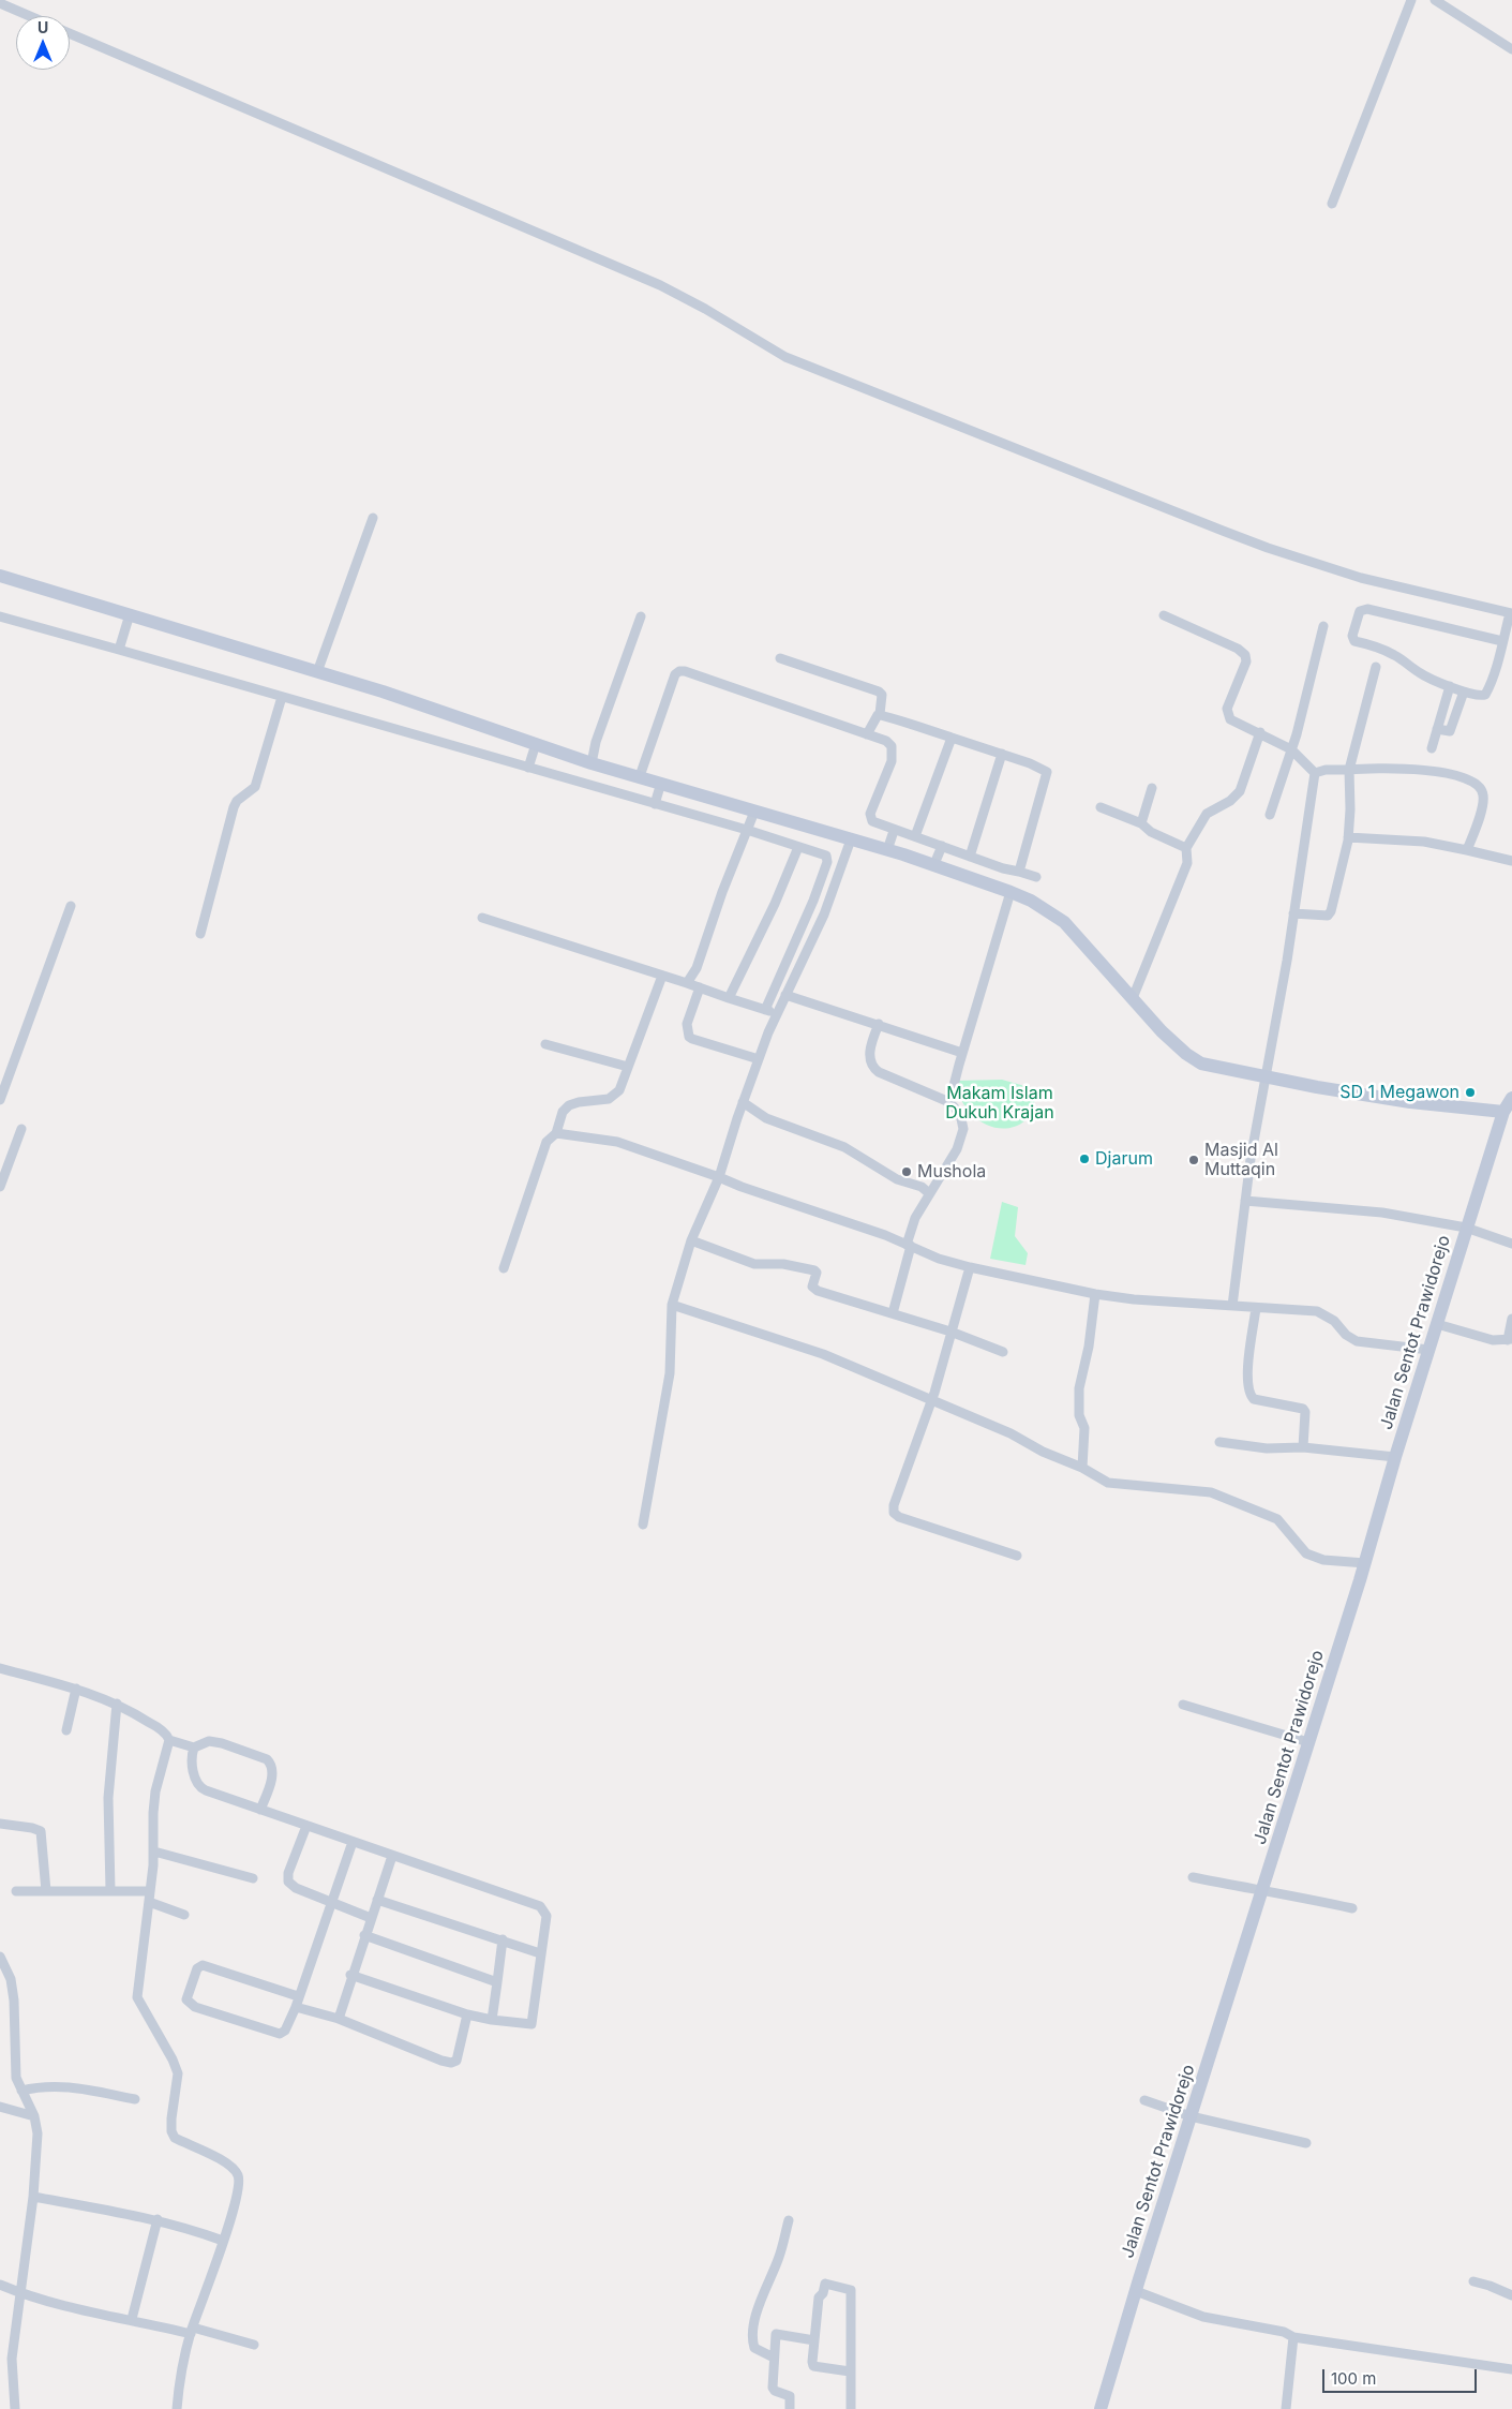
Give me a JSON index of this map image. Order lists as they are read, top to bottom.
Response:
{
  "streets": {
    "street": ["Jalan Sentot Prawidorejo"]
  },
  "parks": ["Makam Islam Dukuh Krajan"],
  "places": [
    "SD 1 Megawon",
    "Djarum",
    "Masjid Al Muttaqin",
    "Mushola"
  ],
  "scale_bar": "100 m",
  "north": "top"
}
